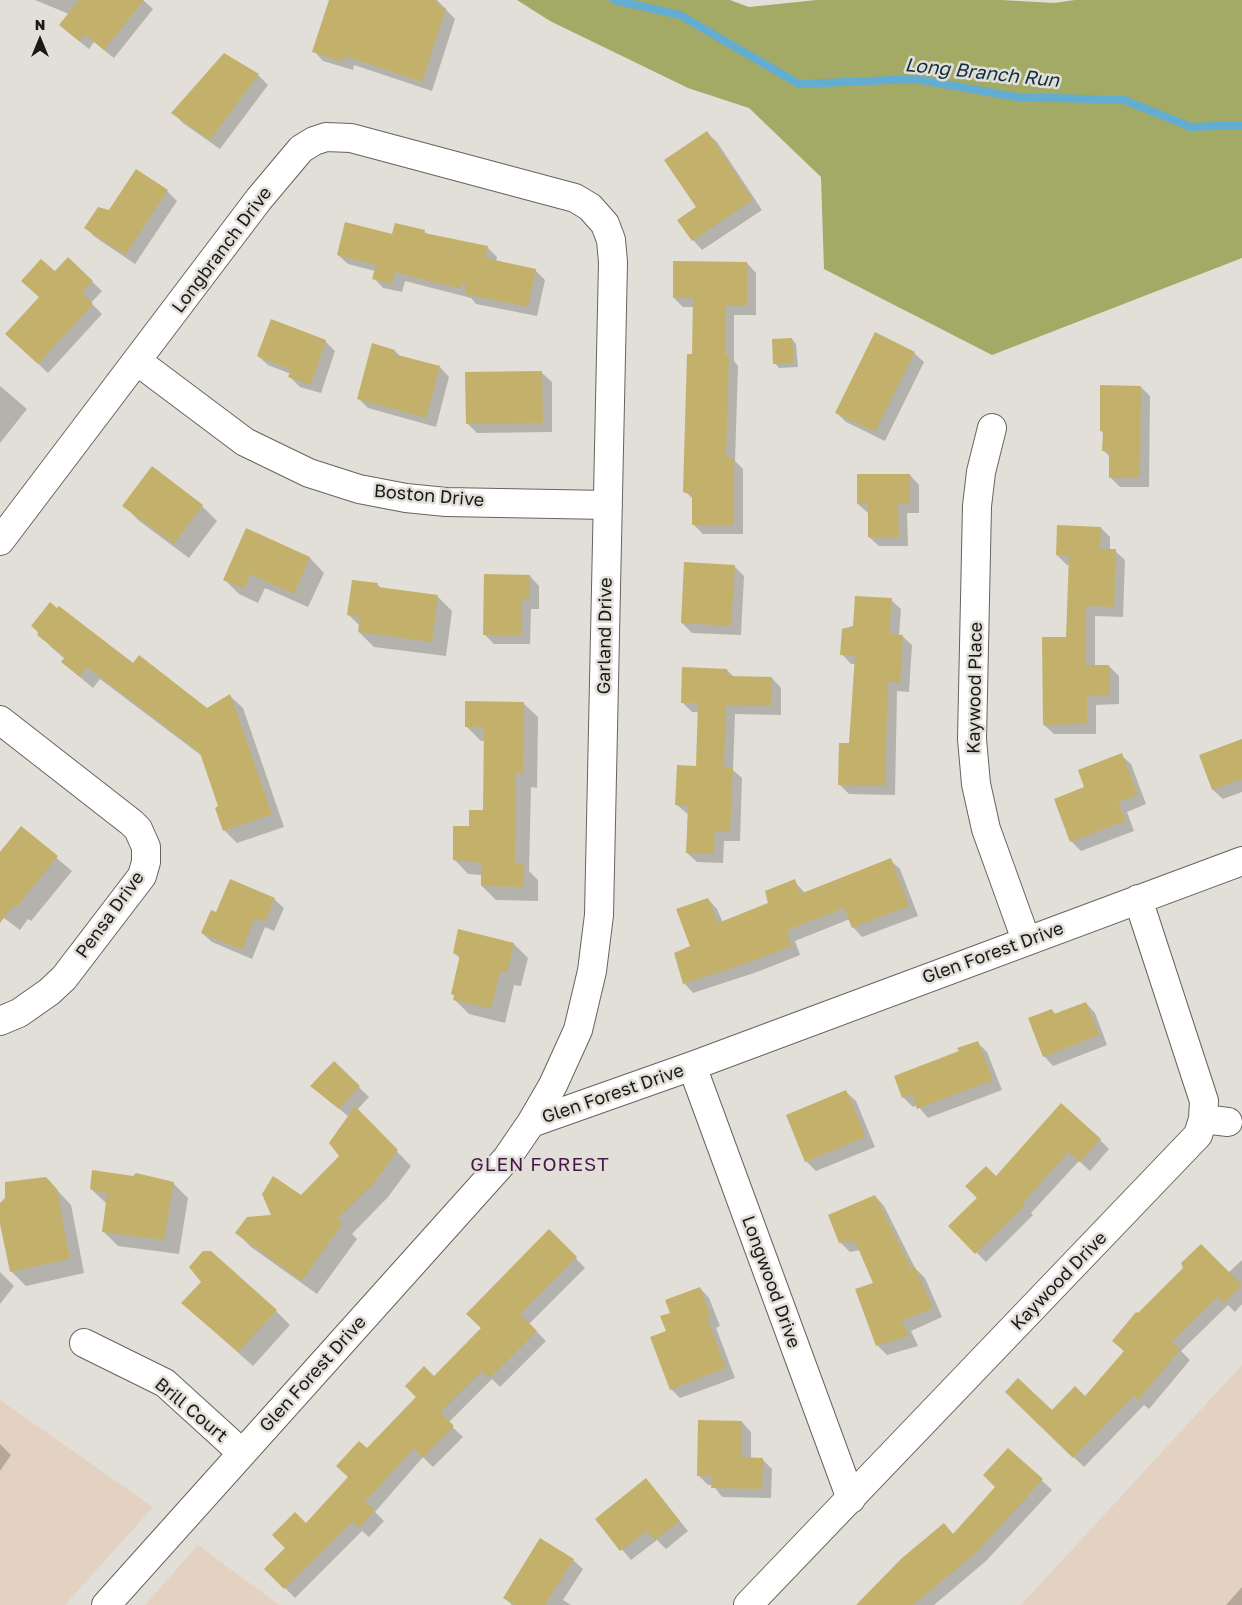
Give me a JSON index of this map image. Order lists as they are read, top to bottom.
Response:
{
  "streets": {
    "street": [
      "Longbranch Drive",
      "Boston Drive",
      "Garland Drive",
      "Kaywood Place",
      "Pensa Drive",
      "Glen Forest Drive",
      "Kaywood Drive",
      "Longwood Drive",
      "Brill Court"
    ]
  },
  "crossings": [
    ["Longbranch Drive", "Boston Drive"],
    ["Longbranch Drive", "Garland Drive"],
    ["Boston Drive", "Garland Drive"],
    ["Garland Drive", "Glen Forest Drive"],
    ["Kaywood Place", "Glen Forest Drive"],
    ["Glen Forest Drive", "Kaywood Drive"],
    ["Glen Forest Drive", "Longwood Drive"],
    ["Glen Forest Drive", "Brill Court"],
    ["Kaywood Drive", "Longwood Drive"]
  ],
  "districts": ["GLEN FOREST"],
  "water": ["Long Branch Run"],
  "north": "top"
}
